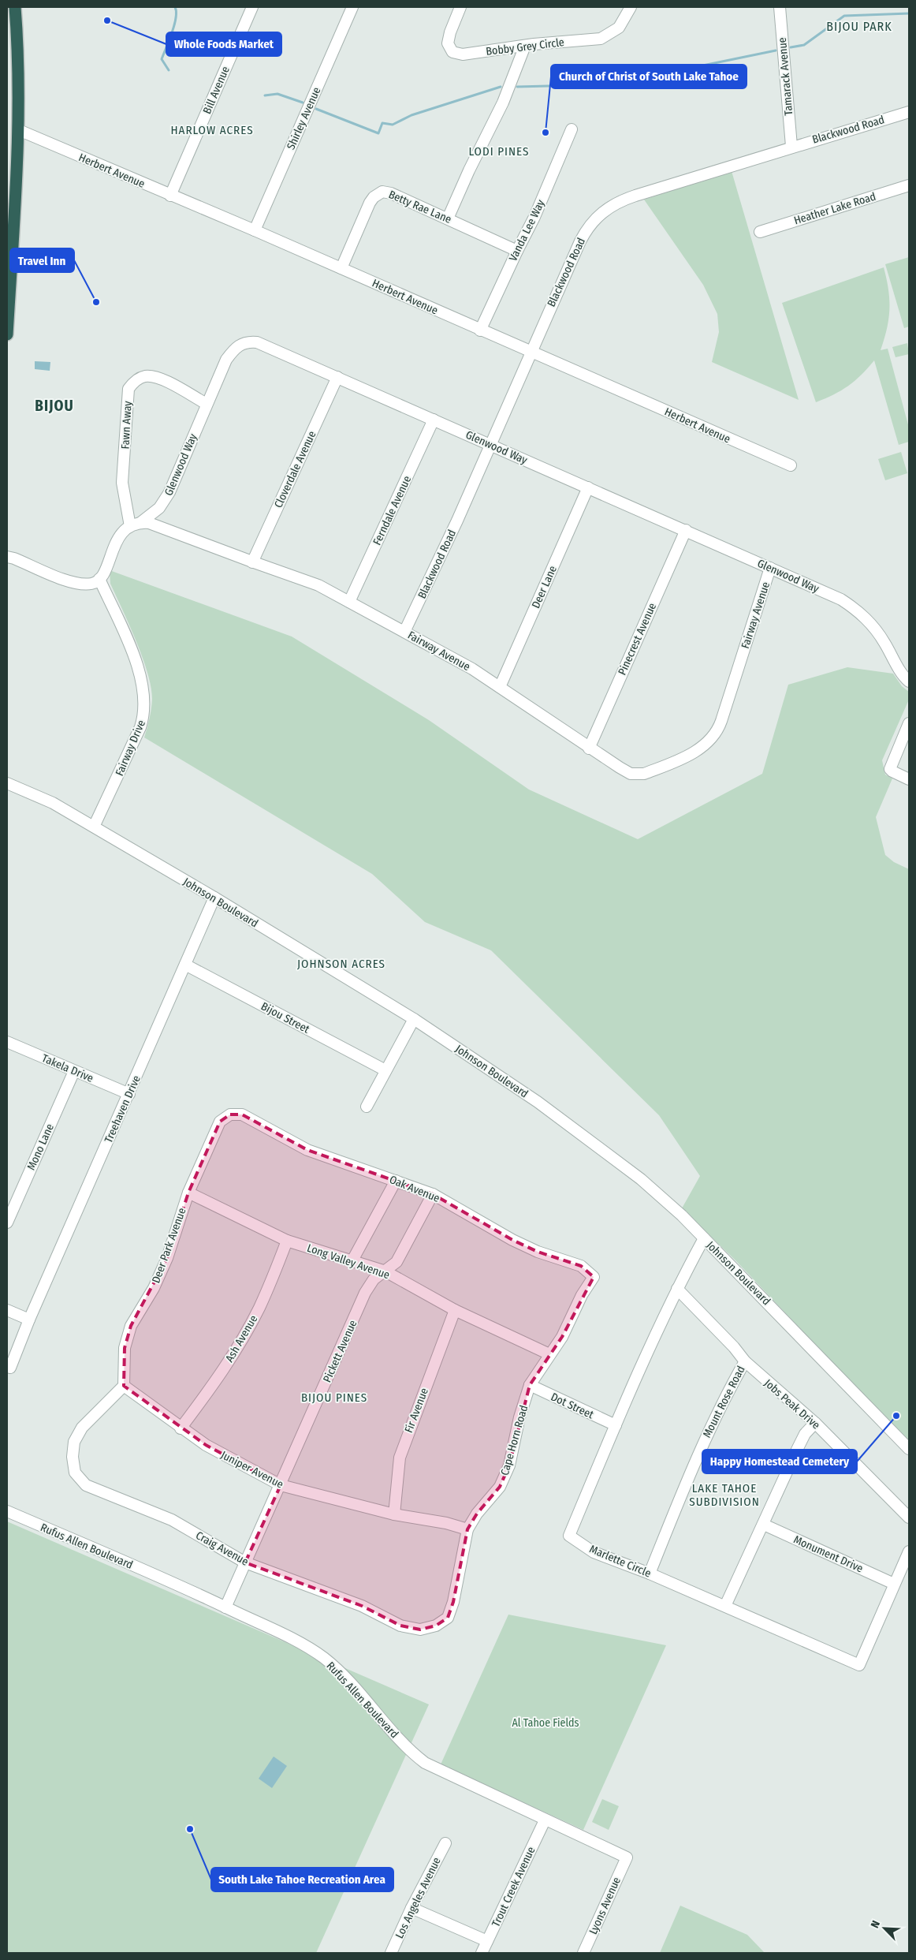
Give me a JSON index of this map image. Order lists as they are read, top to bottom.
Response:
{
  "streets": {
    "street": [
      "Bobby Grey Circle",
      "Tamarack Avenue",
      "Bill Avenue",
      "Shirley Avenue",
      "Blackwood Road",
      "Herbert Avenue",
      "Betty Rae Lane",
      "Heather Lake Road",
      "Vanda Lee Way",
      "Fawn Away",
      "Glenwood Way",
      "Cloverdale Avenue",
      "Ferndale Avenue",
      "Deer Lane",
      "Fairway Avenue",
      "Pinecrest Avenue",
      "Fairway Drive",
      "Johnson Boulevard",
      "Bijou Street",
      "Takela Drive",
      "Treehaven Drive",
      "Mono Lane",
      "Oak Avenue",
      "Deer Park Avenue",
      "Long Valley Avenue",
      "Ash Avenue",
      "Pickett Avenue",
      "Mount Rose Road",
      "Jobs Peak Drive",
      "Dot Street",
      "Fir Avenue",
      "Cape Horn Road",
      "Juniper Avenue",
      "Rufus Allen Boulevard",
      "Craig Avenue",
      "Monument Drive",
      "Marlette Circle",
      "Trout Creek Avenue",
      "Los Angeles Avenue",
      "Lyons Avenue"
    ]
  },
  "crossings": [
    ["Tamarack Avenue", "Blackwood Road"],
    ["Bill Avenue", "Herbert Avenue"],
    ["Shirley Avenue", "Herbert Avenue"],
    ["Blackwood Road", "Herbert Avenue"],
    ["Blackwood Road", "Glenwood Way"],
    ["Blackwood Road", "Fairway Avenue"],
    ["Herbert Avenue", "Betty Rae Lane"],
    ["Herbert Avenue", "Vanda Lee Way"],
    ["Betty Rae Lane", "Vanda Lee Way"],
    ["Fawn Away", "Glenwood Way"],
    ["Glenwood Way", "Cloverdale Avenue"],
    ["Glenwood Way", "Ferndale Avenue"],
    ["Glenwood Way", "Deer Lane"],
    ["Glenwood Way", "Fairway Avenue"],
    ["Glenwood Way", "Pinecrest Avenue"],
    ["Cloverdale Avenue", "Fairway Avenue"],
    ["Ferndale Avenue", "Fairway Avenue"],
    ["Deer Lane", "Fairway Avenue"],
    ["Fairway Avenue", "Pinecrest Avenue"],
    ["Fairway Drive", "Johnson Boulevard"],
    ["Johnson Boulevard", "Treehaven Drive"],
    ["Johnson Boulevard", "Marlette Circle"],
    ["Bijou Street", "Treehaven Drive"],
    ["Takela Drive", "Treehaven Drive"],
    ["Takela Drive", "Mono Lane"],
    ["Oak Avenue", "Deer Park Avenue"],
    ["Oak Avenue", "Pickett Avenue"],
    ["Oak Avenue", "Cape Horn Road"],
    ["Deer Park Avenue", "Long Valley Avenue"],
    ["Deer Park Avenue", "Juniper Avenue"],
    ["Deer Park Avenue", "Craig Avenue"],
    ["Long Valley Avenue", "Ash Avenue"],
    ["Long Valley Avenue", "Pickett Avenue"],
    ["Long Valley Avenue", "Fir Avenue"],
    ["Long Valley Avenue", "Cape Horn Road"],
    ["Ash Avenue", "Juniper Avenue"],
    ["Pickett Avenue", "Juniper Avenue"],
    ["Pickett Avenue", "Rufus Allen Boulevard"],
    ["Pickett Avenue", "Craig Avenue"],
    ["Mount Rose Road", "Jobs Peak Drive"],
    ["Mount Rose Road", "Marlette Circle"],
    ["Jobs Peak Drive", "Marlette Circle"],
    ["Dot Street", "Cape Horn Road"],
    ["Dot Street", "Marlette Circle"],
    ["Fir Avenue", "Juniper Avenue"],
    ["Cape Horn Road", "Juniper Avenue"],
    ["Cape Horn Road", "Craig Avenue"],
    ["Juniper Avenue", "Craig Avenue"],
    ["Rufus Allen Boulevard", "Trout Creek Avenue"],
    ["Rufus Allen Boulevard", "Lyons Avenue"],
    ["Monument Drive", "Marlette Circle"]
  ],
  "districts": [
    "BIJOU PARK",
    "HARLOW ACRES",
    "LODI PINES",
    "BIJOU",
    "JOHNSON ACRES",
    "BIJOU PINES",
    "LAKE TAHOE SUBDIVISION"
  ],
  "parks": ["Al Tahoe Fields"],
  "places": [
    "Whole Foods Market",
    "Church of Christ of South Lake Tahoe",
    "Travel Inn",
    "Happy Homestead Cemetery",
    "South Lake Tahoe Recreation Area"
  ],
  "north": "top left"
}
